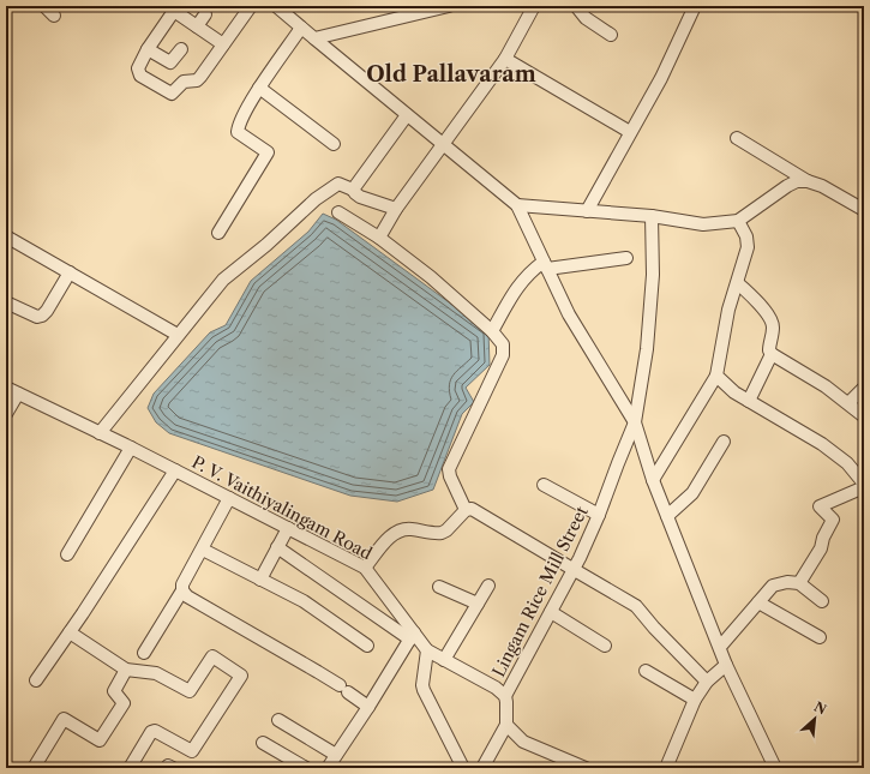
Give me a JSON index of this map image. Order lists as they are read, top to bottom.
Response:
{
  "streets": {
    "street": ["P. V. Vaithiyalingam Road", "Lingam Rice Mill Street"]
  },
  "crossings": [
    ["P. V. Vaithiyalingam Road", "Lingam Rice Mill Street"]
  ],
  "districts": ["Old Pallavaram"],
  "north": "top right"
}
